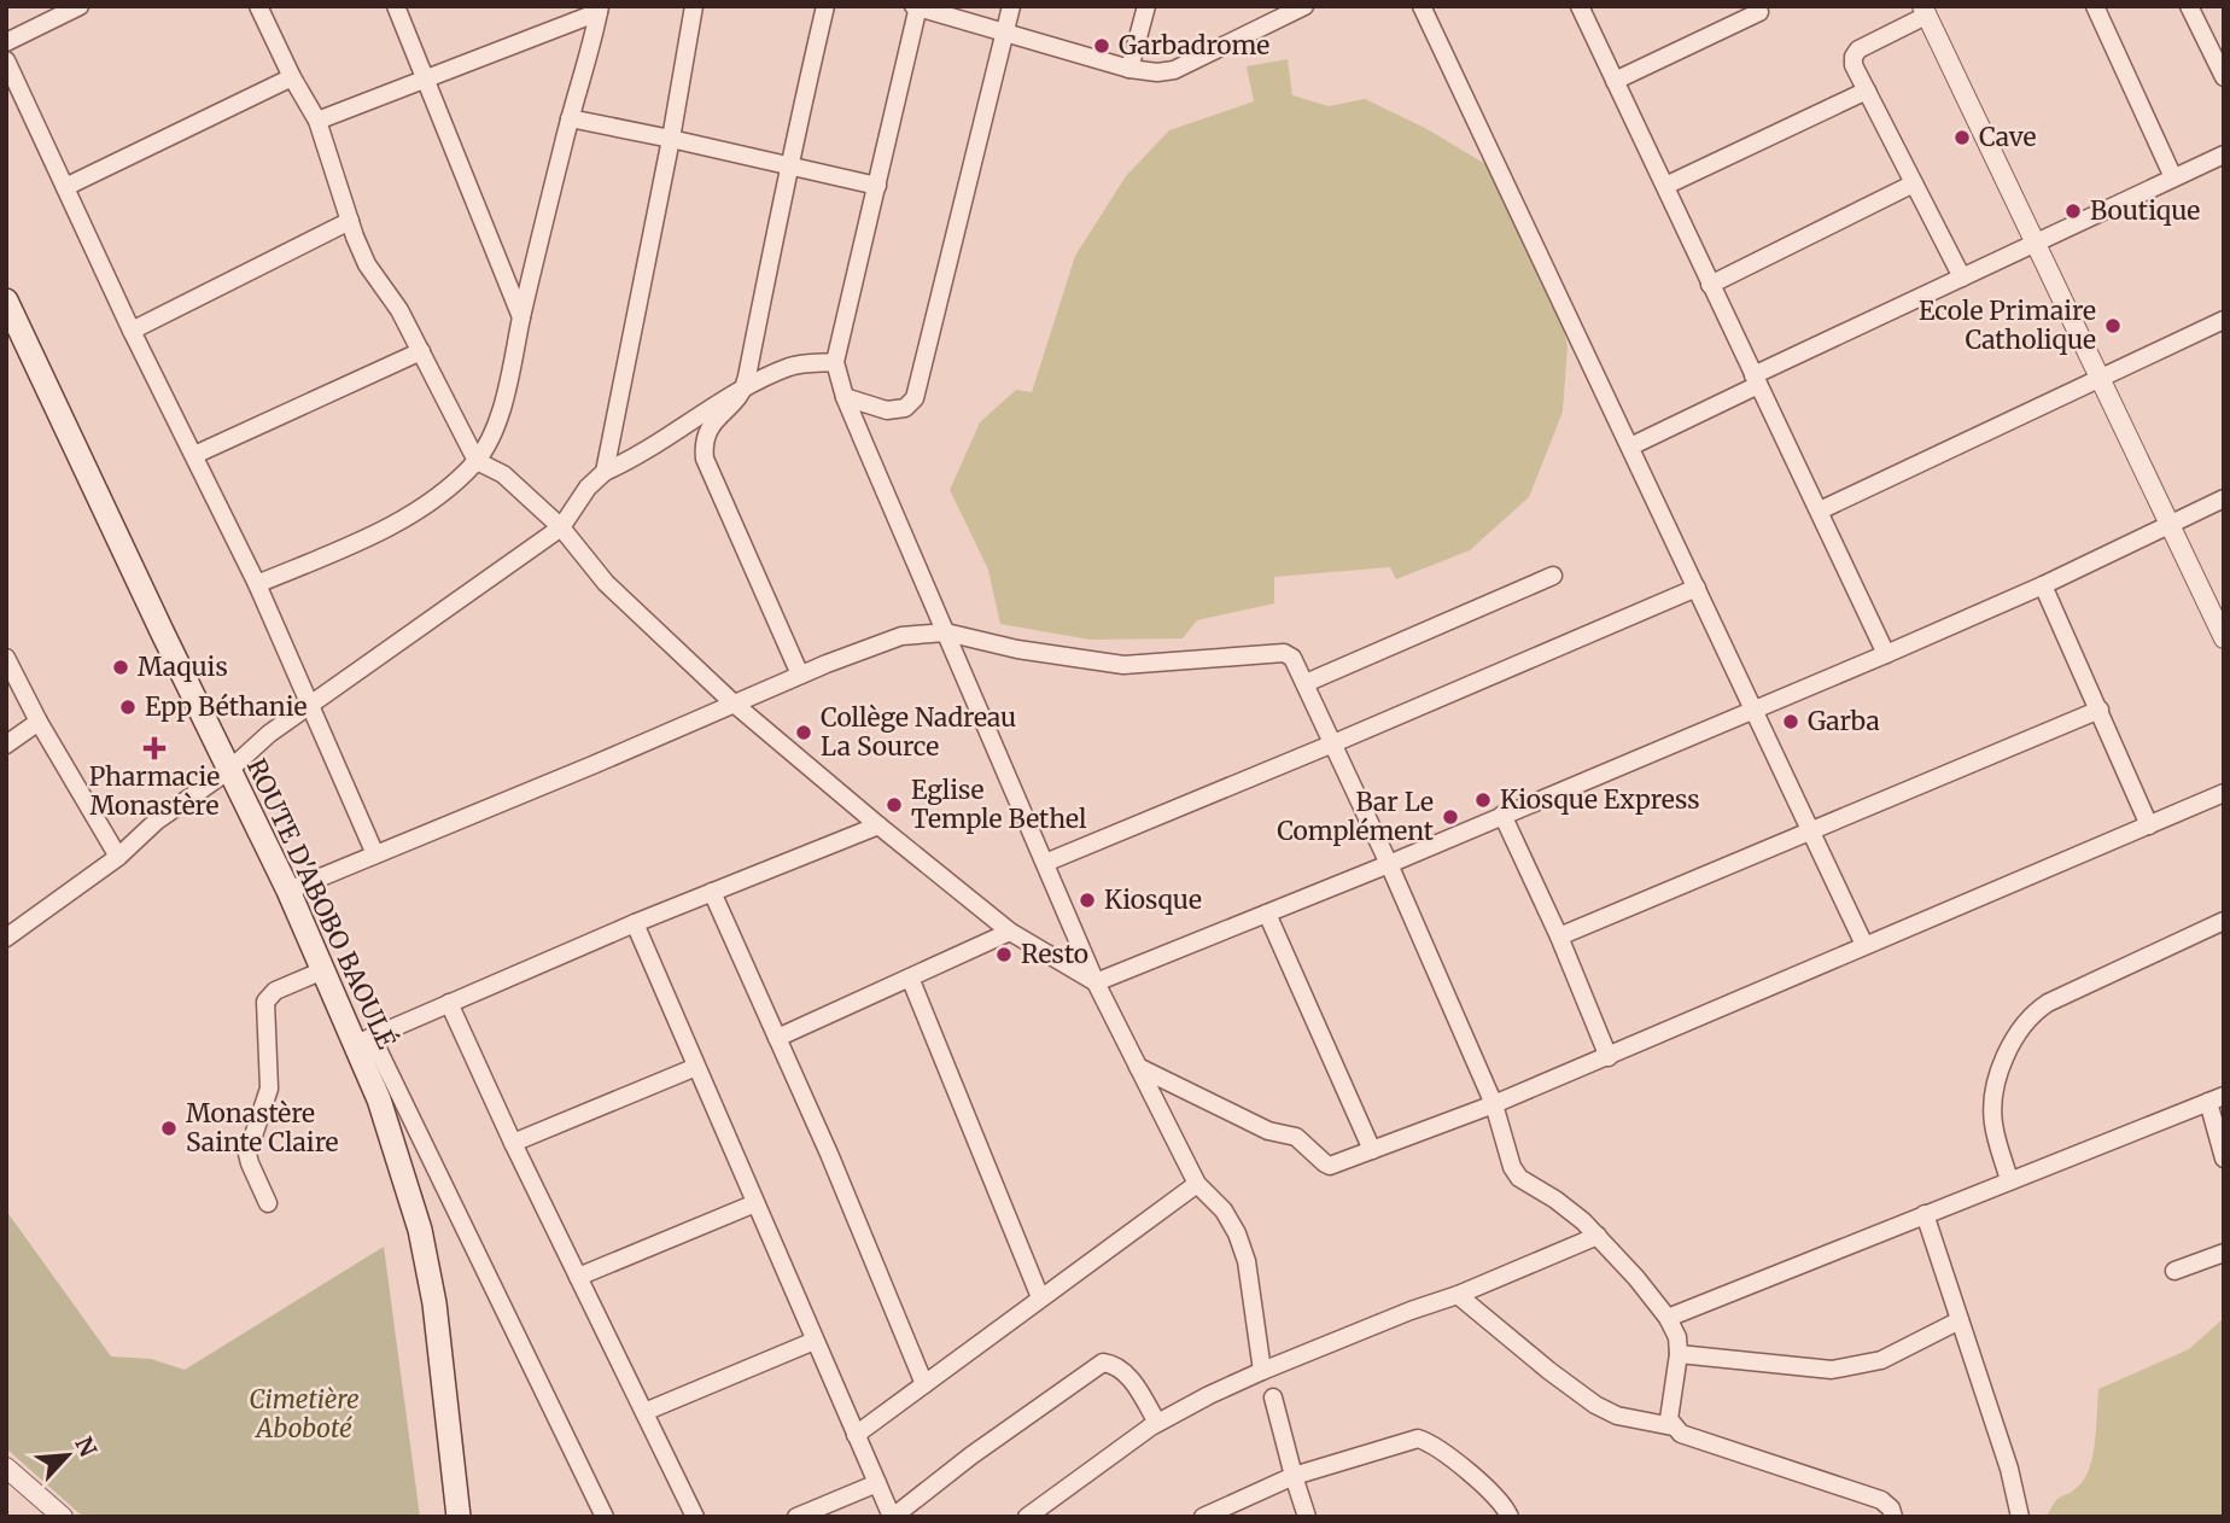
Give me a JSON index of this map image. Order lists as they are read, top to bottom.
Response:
{
  "streets": {
    "main road": ["ROUTE D'ABOBO BAOULÉ"]
  },
  "parks": ["Cimetière Aboboté"],
  "places": {
    "other": [
      "Garbadrome",
      "Cave",
      "Boutique",
      "Ecole Primaire Catholique",
      "Maquis",
      "Epp Béthanie",
      "Garba",
      "Collège Nadreau La Source",
      "Kiosque Express",
      "Eglise Temple Bethel",
      "Bar Le Complément",
      "Kiosque",
      "Resto",
      "Monastère Sainte Claire"
    ],
    "health": ["Pharmacie Monastère"]
  },
  "north": "top right"
}
